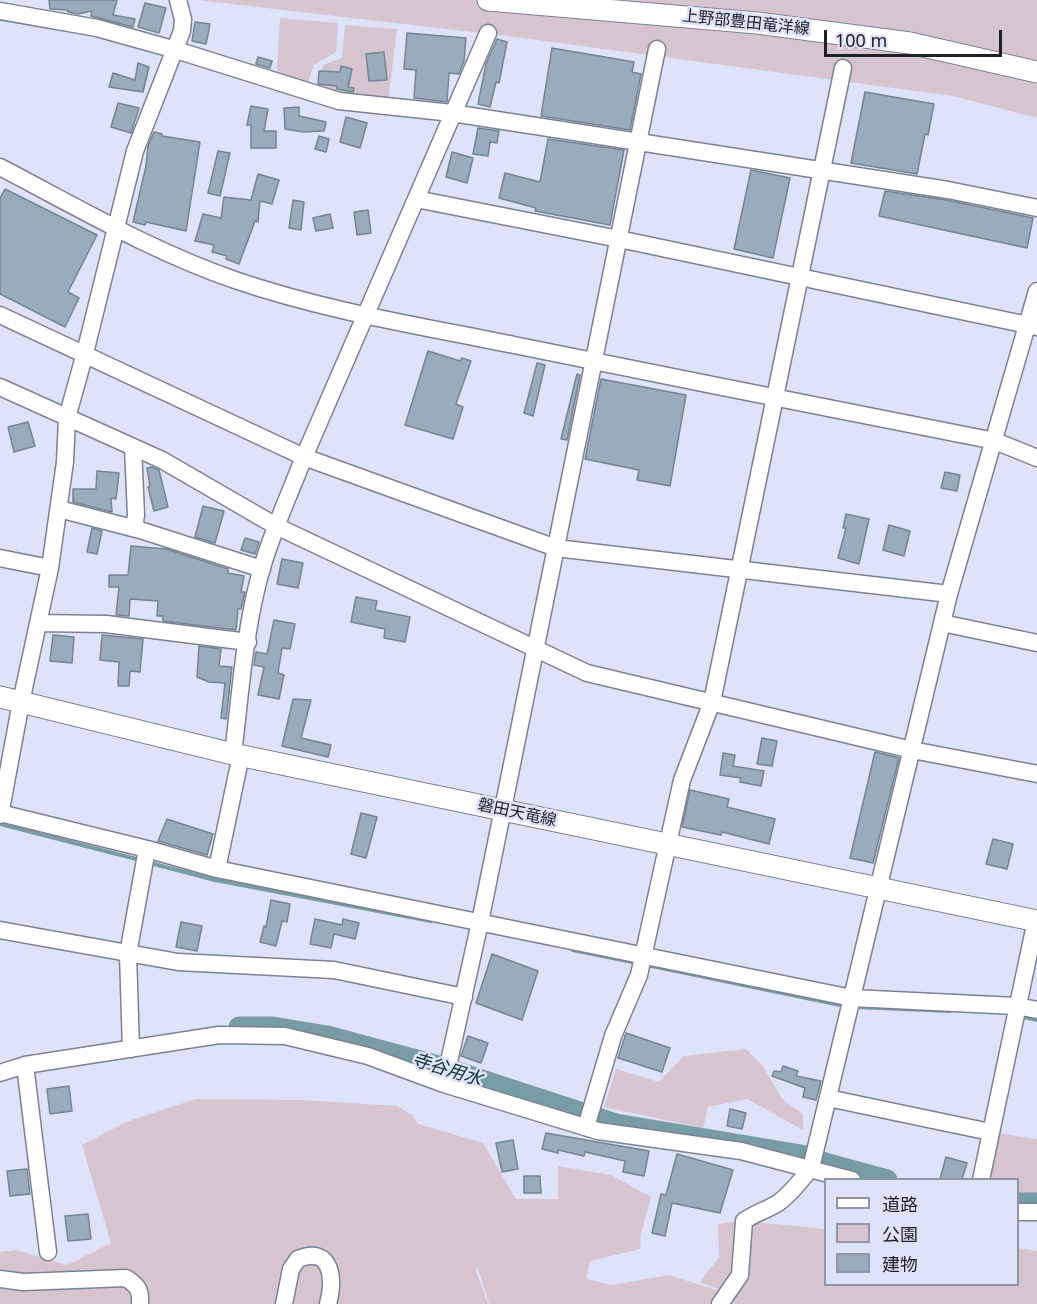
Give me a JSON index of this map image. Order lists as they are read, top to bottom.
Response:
{
  "streets": {
    "main road": ["上野部豊田竜洋線", "磐田天竜線"]
  },
  "water": ["寺谷用水"],
  "legend": ["道路", "公園", "建物"],
  "scale_bar": "100 m"
}
